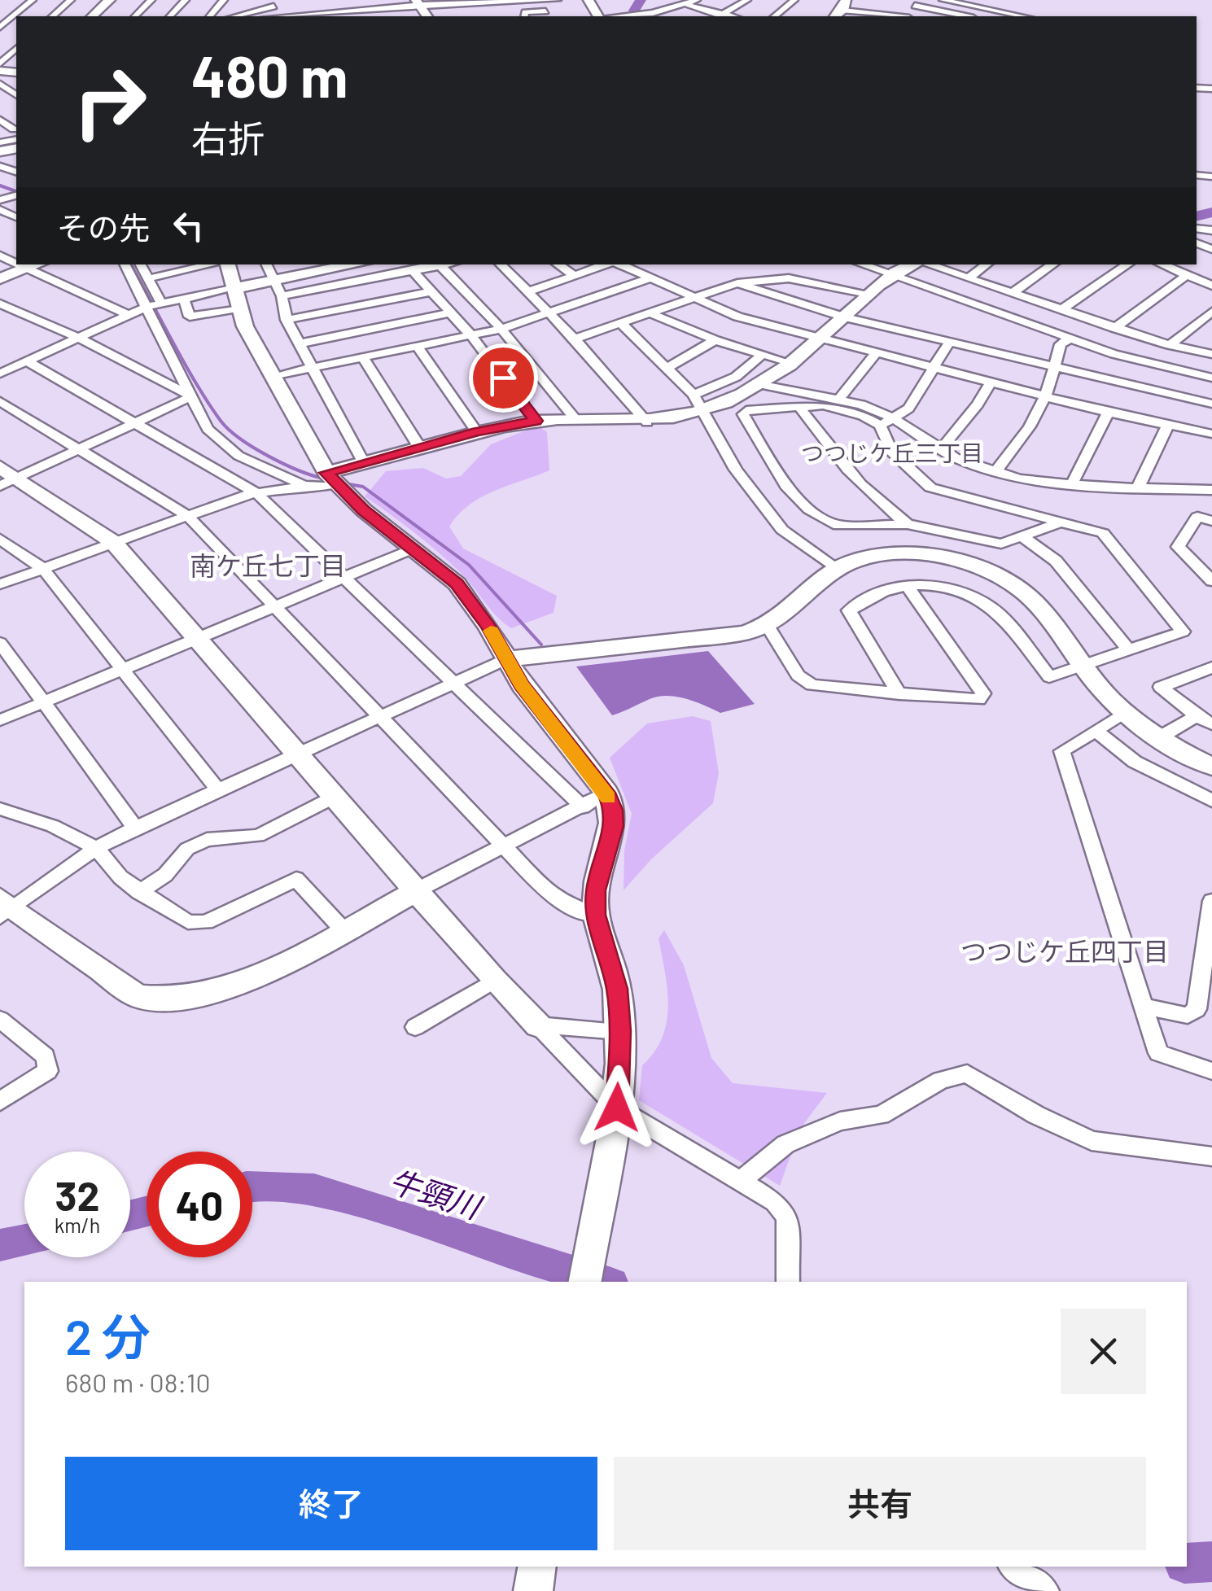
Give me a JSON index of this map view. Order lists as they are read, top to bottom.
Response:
{
  "districts": ["つつじケ丘三丁目", "南ケ丘七丁目", "つつじケ丘四丁目"],
  "water": ["牛頸川"],
  "page": {
    "turn": ["480 m", "右折"],
    "then": "その先",
    "speed": "32 km/h",
    "limit": "40",
    "heading": ["2 分", "680 m · 08:10"],
    "buttons": ["終了", "共有"]
  }
}
